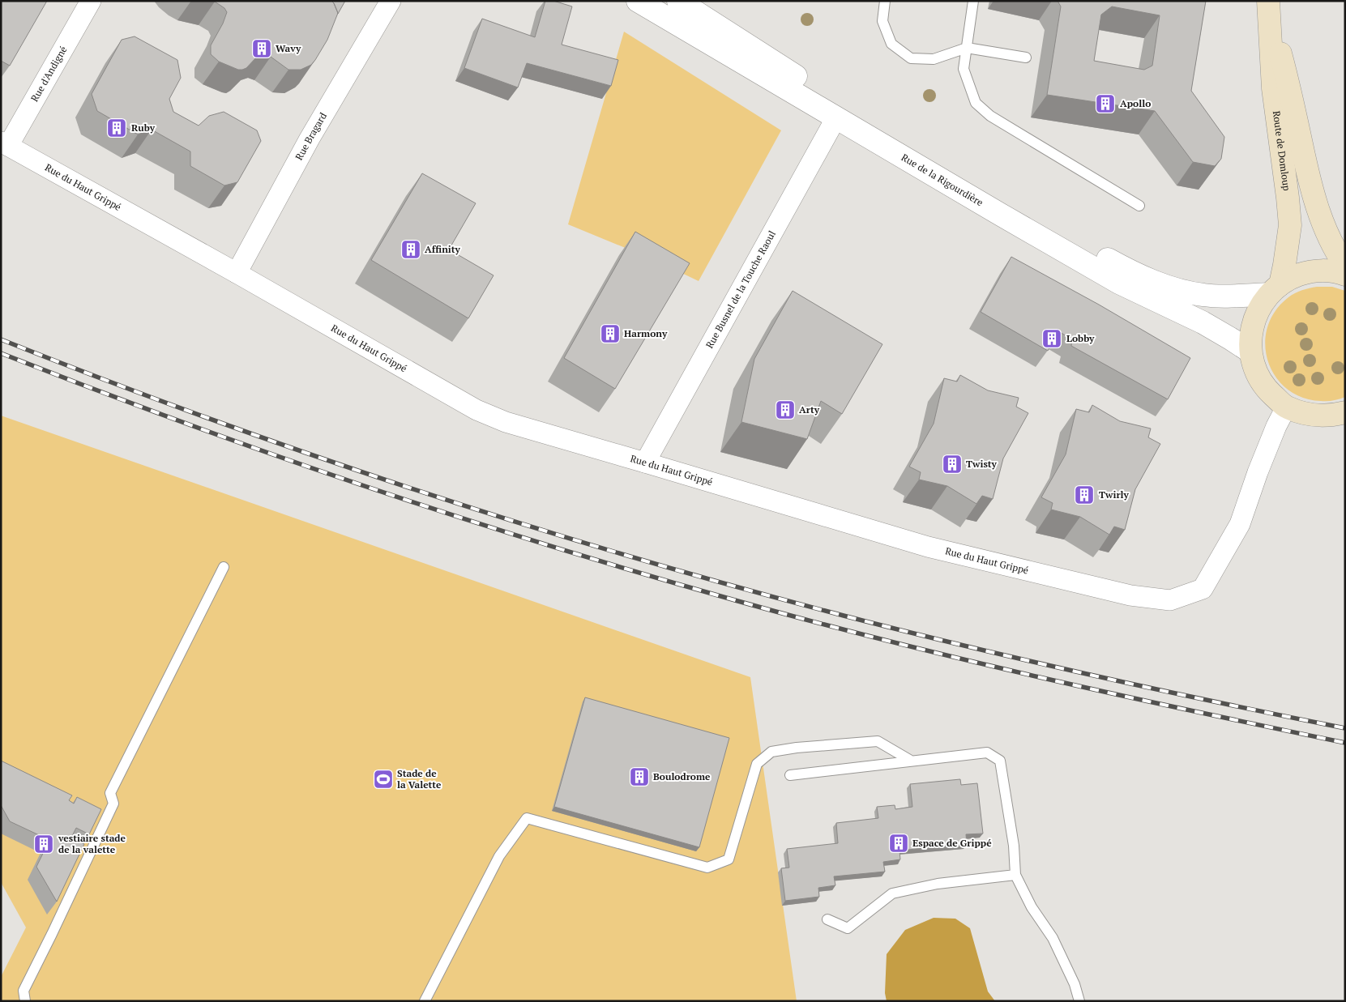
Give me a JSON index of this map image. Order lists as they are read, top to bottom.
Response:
{
  "streets": {
    "main road": ["Route de Domloup"],
    "street": [
      "Rue d'Andigné",
      "Rue Bragard",
      "Rue de la Rigourdière",
      "Rue du Haut Grippé",
      "Rue Busnel de la Touche Raoul"
    ]
  },
  "crossings": [
    ["Rue d'Andigné", "Rue du Haut Grippé"],
    ["Rue Bragard", "Rue du Haut Grippé"],
    ["Route de Domloup", "Rue de la Rigourdière"],
    ["Rue de la Rigourdière", "Rue Busnel de la Touche Raoul"],
    ["Rue du Haut Grippé", "Rue Busnel de la Touche Raoul"]
  ],
  "places": {
    "building": [
      "Wavy",
      "Apollo",
      "Ruby",
      "Affinity",
      "Harmony",
      "Lobby",
      "Arty",
      "Twisty",
      "Twirly",
      "Boulodrome",
      "Espace de Grippé",
      "vestiaire stade de la valette"
    ],
    "sports": ["Stade de la Valette"]
  }
}
